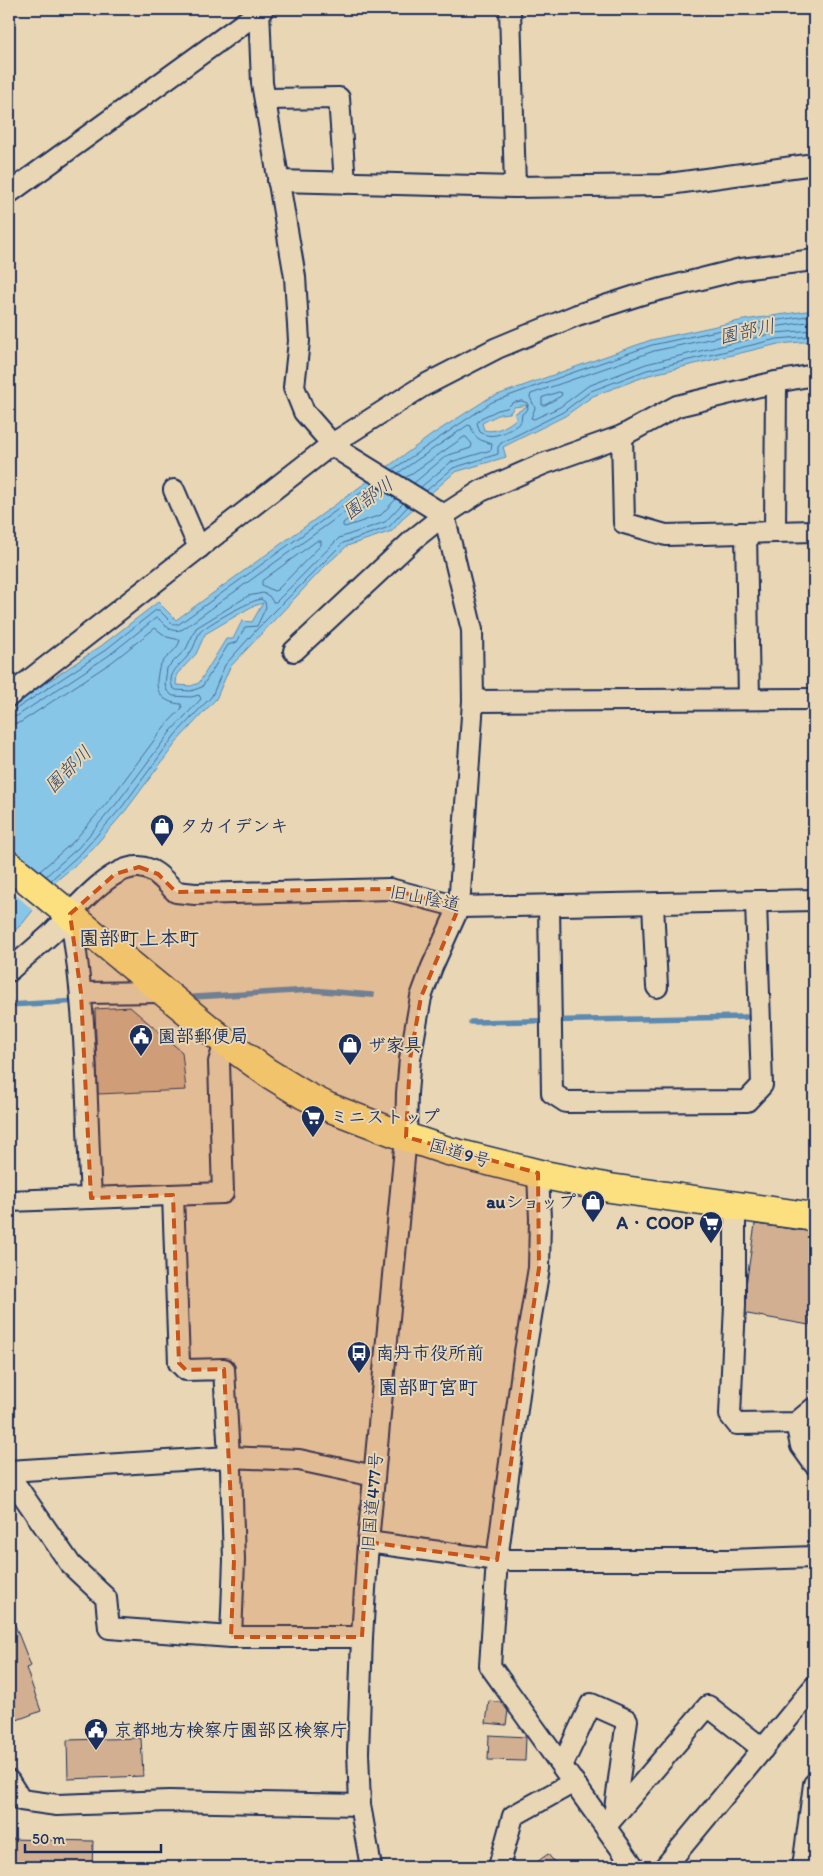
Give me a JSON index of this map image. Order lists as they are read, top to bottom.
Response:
{
  "streets": {
    "highway": ["国道9号"],
    "street": ["旧山陰道", "旧国道477号"]
  },
  "crossings": [
    ["旧山陰道", "国道9号"],
    ["旧山陰道", "旧国道477号"],
    ["国道9号", "旧国道477号"]
  ],
  "districts": ["園部町上本町", "園部町宮町"],
  "water": ["園部川"],
  "places": {
    "shop": ["タカイデンキ", "ザ家具", "auショップ"],
    "public building": ["園部郵便局", "京都地方検察庁園部区検察庁"],
    "supermarket": ["ミニストップ", "A・COOP"],
    "bus stop": ["南丹市役所前"]
  },
  "scale_bar": "50 m"
}
